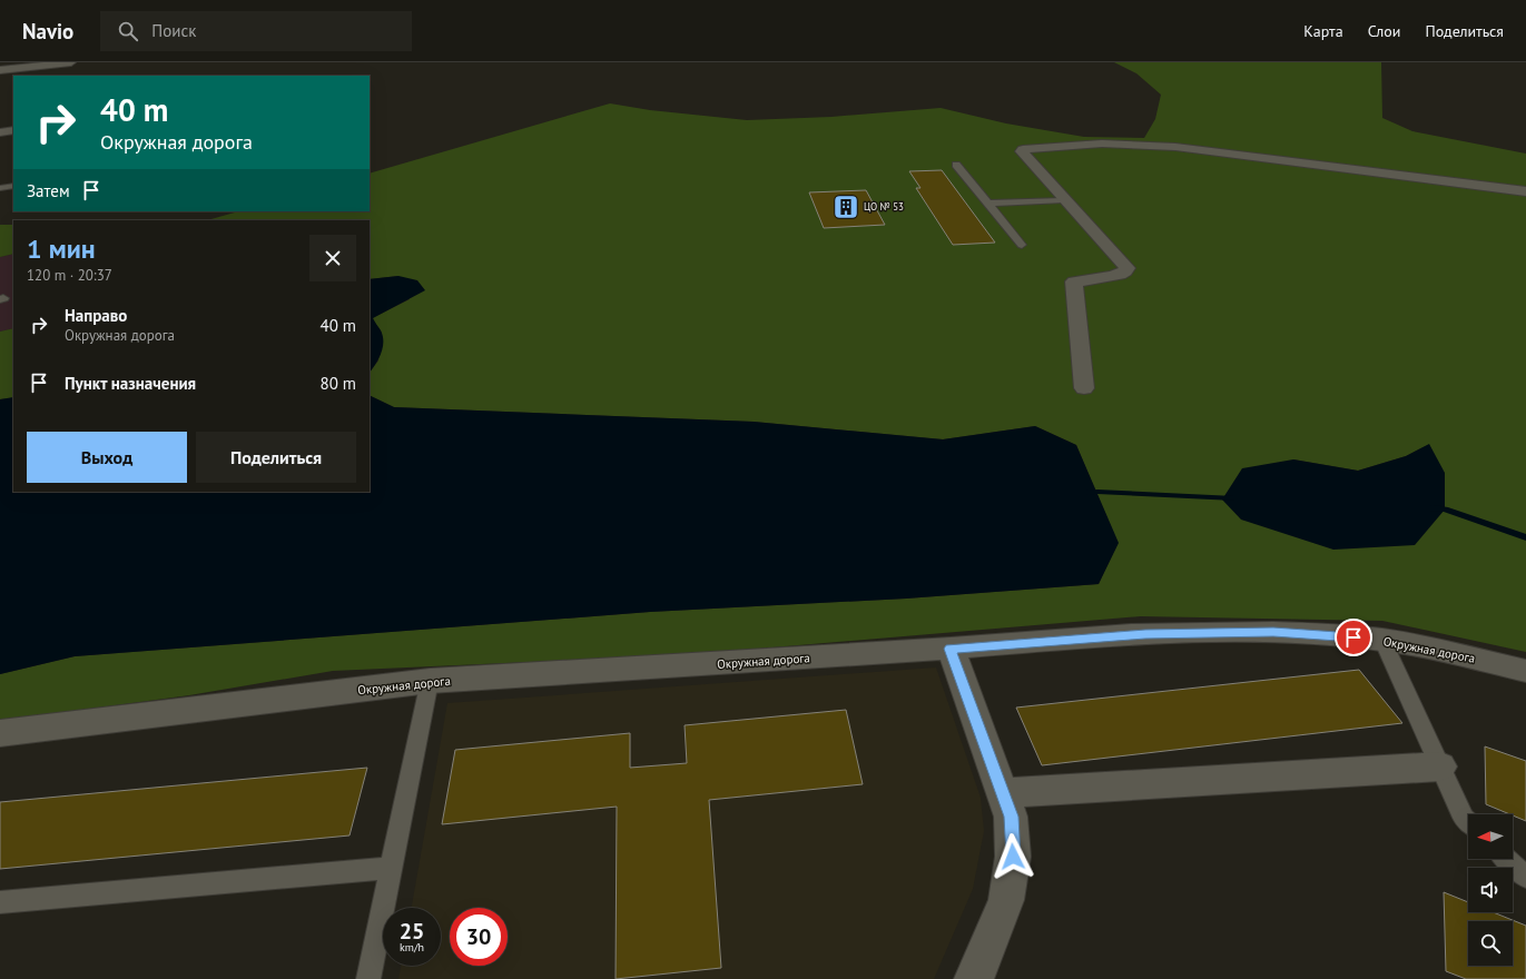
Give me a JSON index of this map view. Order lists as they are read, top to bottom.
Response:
{
  "streets": {
    "street": ["Окружная дорога"]
  },
  "places": {
    "building": ["ЦО № 53"]
  },
  "north": "left",
  "page": {
    "header": "Navio",
    "search": "Поиск",
    "nav": ["Карта", "Слои", "Поделиться"],
    "turn": ["40 m", "Окружная дорога"],
    "then": "Затем",
    "heading": ["1 мин", "120 m · 20:37"],
    "list": [
      {
        "name": "Направо",
        "note": "Окружная дорога",
        "value": "40 m"
      },
      {
        "name": "Пункт назначения",
        "value": "80 m"
      }
    ],
    "buttons": ["Выход", "Поделиться"],
    "speed": "25 km/h",
    "limit": "30"
  }
}
